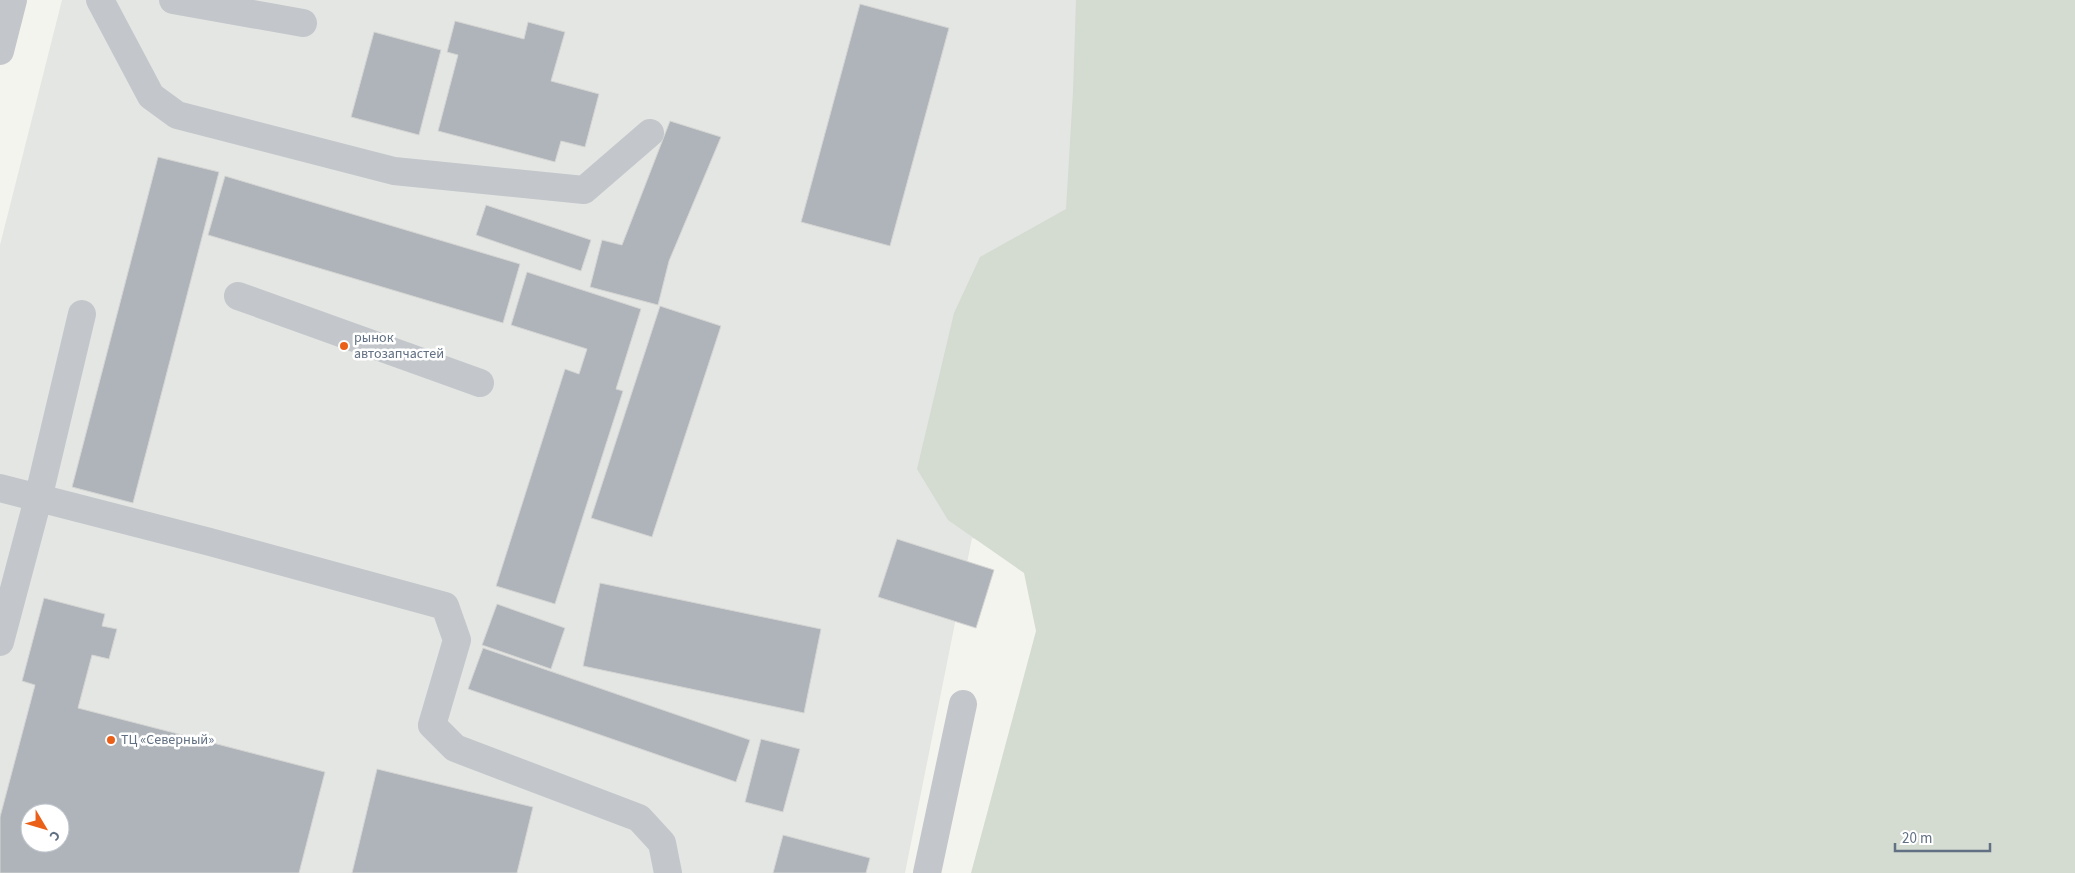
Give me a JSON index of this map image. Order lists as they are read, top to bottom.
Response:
{
  "places": ["рынок автозапчастей", "ТЦ «Северный»"],
  "scale_bar": "20 m",
  "north": "bottom right"
}
